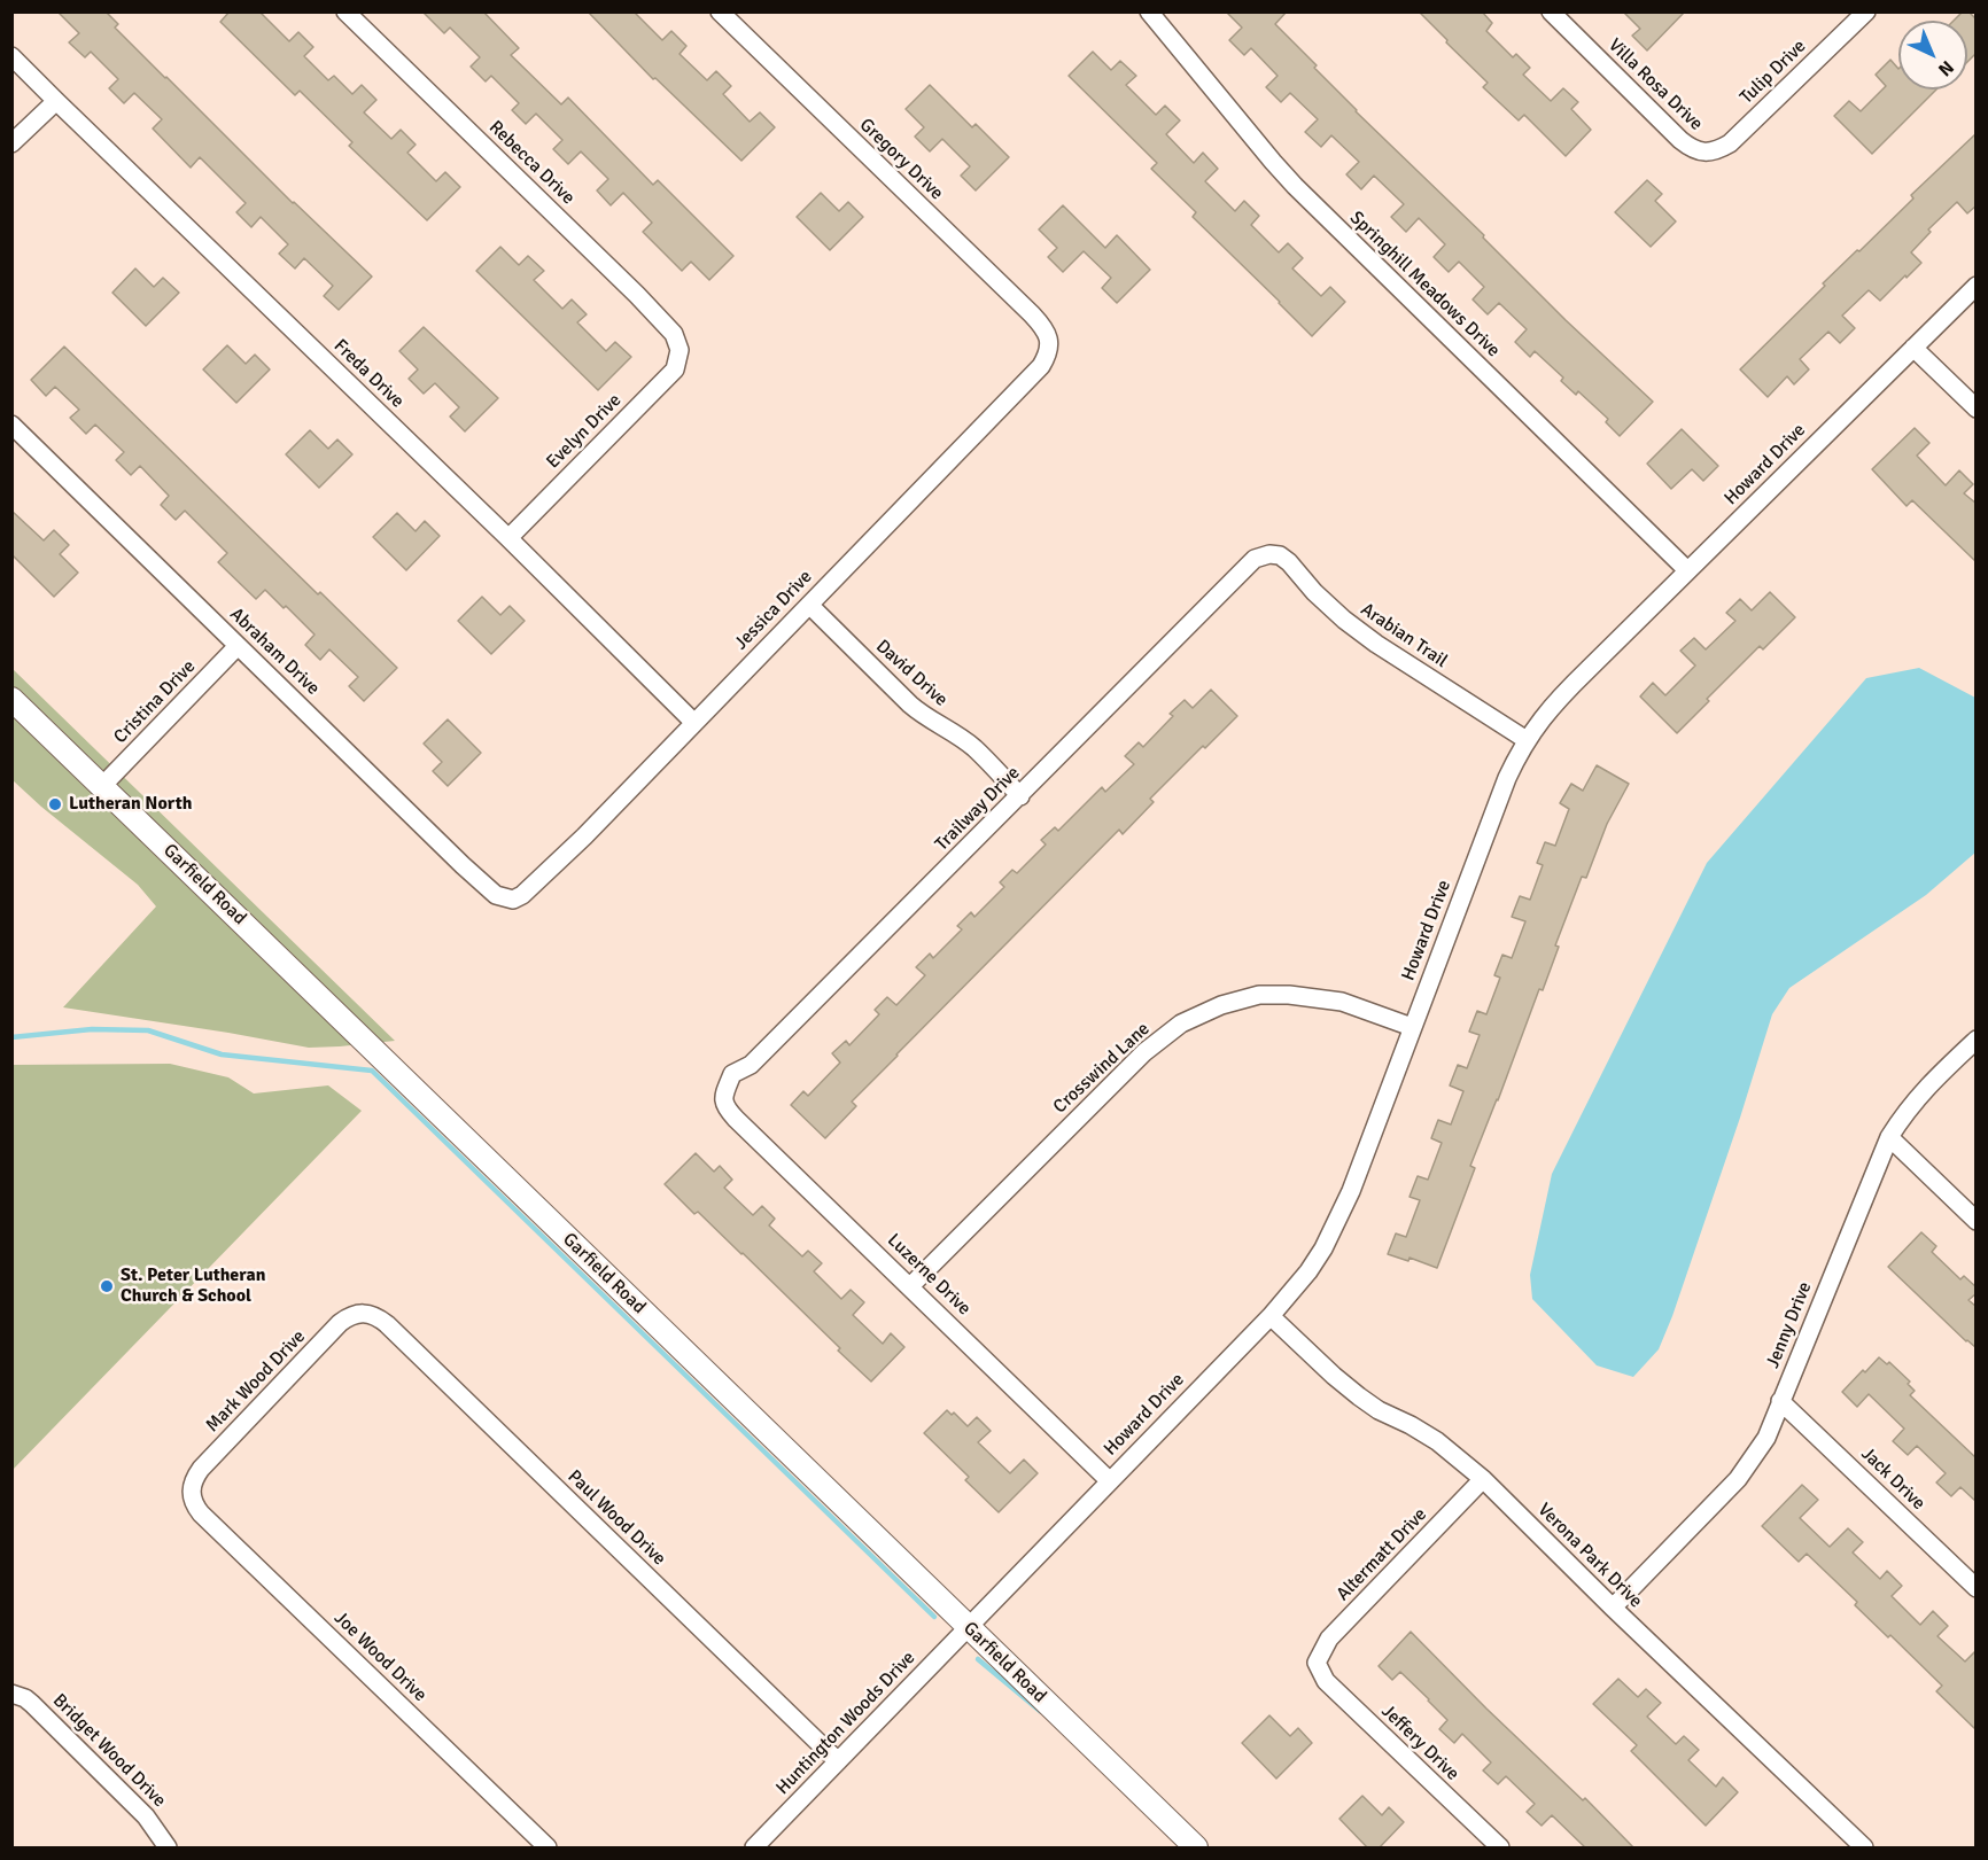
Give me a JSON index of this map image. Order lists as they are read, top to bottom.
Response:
{
  "streets": {
    "street": [
      "Tulip Drive",
      "Villa Rosa Drive",
      "Gregory Drive",
      "Rebecca Drive",
      "Springhill Meadows Drive",
      "Freda Drive",
      "Evelyn Drive",
      "Howard Drive",
      "Jessica Drive",
      "Arabian Trail",
      "Abraham Drive",
      "David Drive",
      "Cristina Drive",
      "Trailway Drive",
      "Garfield Road",
      "Crosswind Lane",
      "Luzerne Drive",
      "Jenny Drive",
      "Mark Wood Drive",
      "Jack Drive",
      "Paul Wood Drive",
      "Altermatt Drive",
      "Verona Park Drive",
      "Joe Wood Drive",
      "Huntington Woods Drive",
      "Jeffery Drive",
      "Bridget Wood Drive"
    ]
  },
  "crossings": [
    ["Tulip Drive", "Villa Rosa Drive"],
    ["Gregory Drive", "Jessica Drive"],
    ["Rebecca Drive", "Evelyn Drive"],
    ["Springhill Meadows Drive", "Howard Drive"],
    ["Freda Drive", "Evelyn Drive"],
    ["Freda Drive", "Jessica Drive"],
    ["Howard Drive", "Arabian Trail"],
    ["Howard Drive", "Garfield Road"],
    ["Howard Drive", "Crosswind Lane"],
    ["Howard Drive", "Luzerne Drive"],
    ["Howard Drive", "Verona Park Drive"],
    ["Howard Drive", "Huntington Woods Drive"],
    ["Jessica Drive", "Abraham Drive"],
    ["Jessica Drive", "David Drive"],
    ["Arabian Trail", "Trailway Drive"],
    ["Abraham Drive", "Cristina Drive"],
    ["David Drive", "Trailway Drive"],
    ["Cristina Drive", "Garfield Road"],
    ["Trailway Drive", "Luzerne Drive"],
    ["Garfield Road", "Huntington Woods Drive"],
    ["Crosswind Lane", "Luzerne Drive"],
    ["Jenny Drive", "Jack Drive"],
    ["Jenny Drive", "Verona Park Drive"],
    ["Mark Wood Drive", "Paul Wood Drive"],
    ["Mark Wood Drive", "Joe Wood Drive"],
    ["Paul Wood Drive", "Huntington Woods Drive"],
    ["Altermatt Drive", "Verona Park Drive"],
    ["Altermatt Drive", "Jeffery Drive"]
  ],
  "places": ["Lutheran North", "St. Peter Lutheran Church & School"],
  "north": "bottom right"
}
